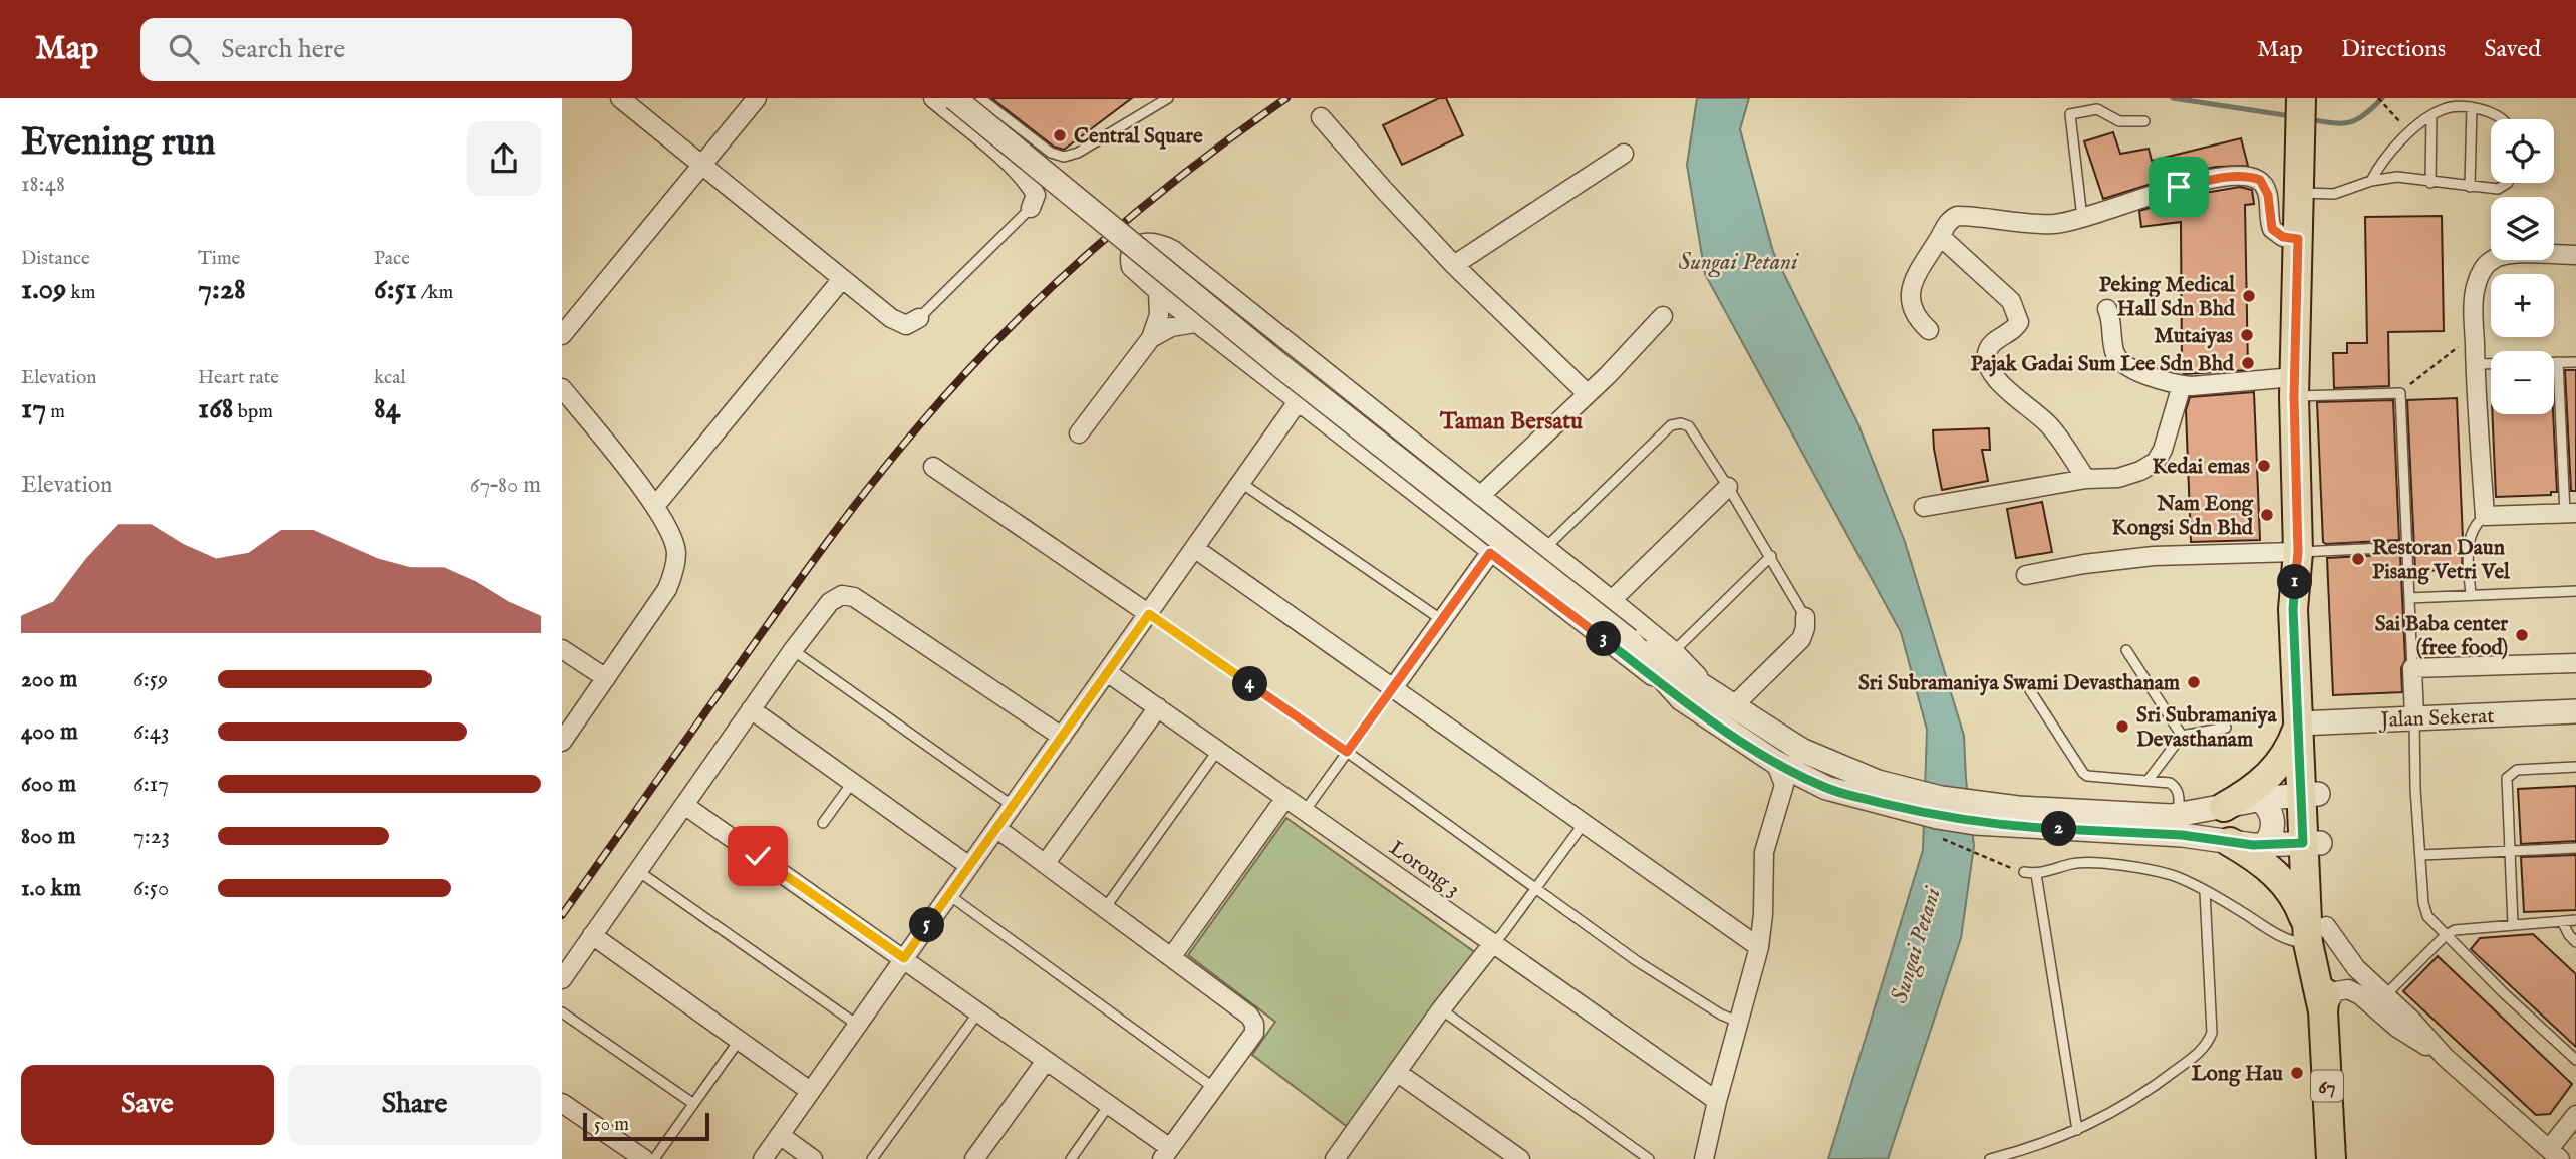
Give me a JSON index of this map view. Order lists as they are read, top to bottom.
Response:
{
  "streets": {
    "main road": ["67"],
    "street": ["Jalan Sekerat", "Lorong 3"]
  },
  "crossings": [
    ["Jalan Sekerat", "67"]
  ],
  "districts": ["Taman Bersatu"],
  "water": ["Sungai Petani"],
  "places": [
    "Central Square",
    "Peking Medical Hall Sdn Bhd",
    "Mutaiyas",
    "Pajak Gadai Sum Lee Sdn Bhd",
    "Kedai emas",
    "Nam Eong Kongsi Sdn Bhd",
    "Restoran Daun Pisang Vetri Vel",
    "Sai Baba center (free food)",
    "Sri Subramaniya Swami Devasthanam",
    "Sri Subramaniya Devasthanam",
    "Long Hau"
  ],
  "scale_bar": "50 m",
  "page": {
    "header": "Map",
    "search": "Search here",
    "nav": ["Map", "Directions", "Saved"],
    "heading": ["Evening run", "18:48"],
    "map_buttons": ["+", "−"],
    "stats": [
      ["Distance", "1.09 km"],
      ["Time", "7:28"],
      ["Pace", "6:51 /km"],
      ["Elevation", "17 m"],
      ["Heart rate", "168 bpm"],
      ["kcal", "84"]
    ],
    "chart": ["Elevation", "67–80 m"],
    "pins": [
      "1",
      "3",
      "4",
      "2",
      "5"
    ],
    "list": [
      {
        "name": "200 m",
        "note": "6:59"
      },
      {
        "name": "400 m",
        "note": "6:43"
      },
      {
        "name": "600 m",
        "note": "6:17"
      },
      {
        "name": "800 m",
        "note": "7:23"
      },
      {
        "name": "1.0 km",
        "note": "6:50"
      }
    ],
    "buttons": ["Save", "Share"],
    "scale": "50 m"
  }
}
